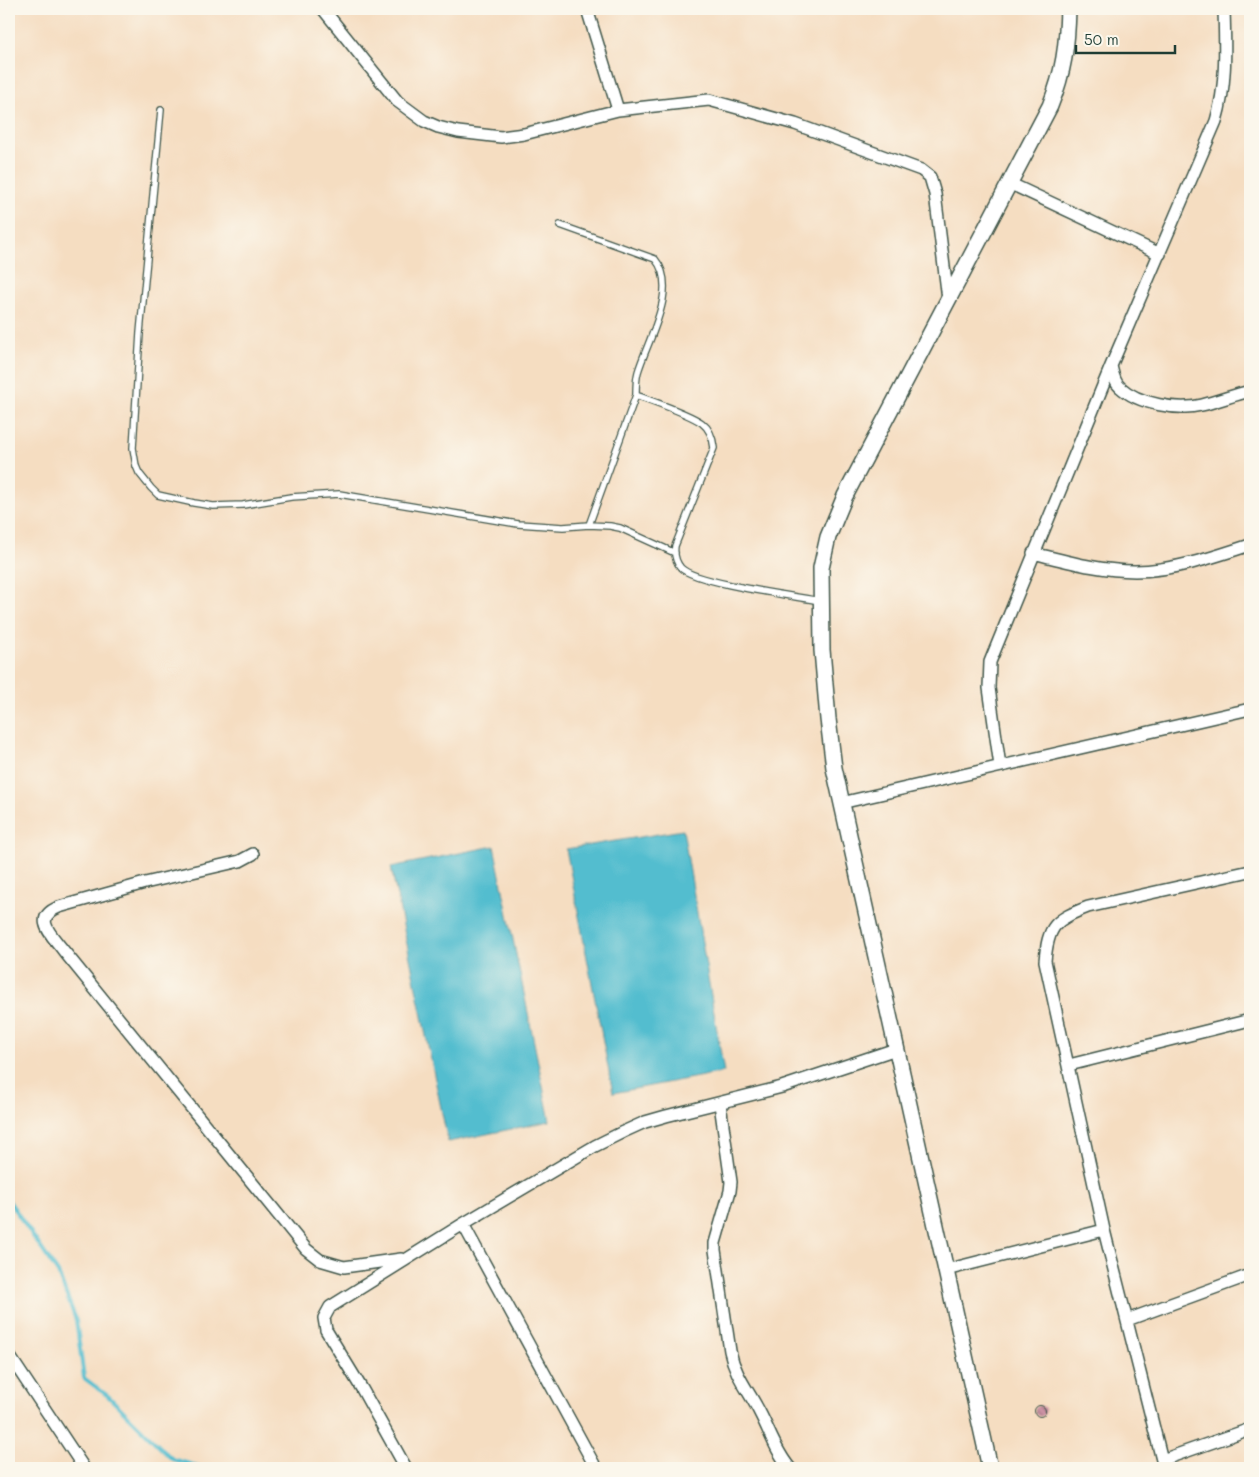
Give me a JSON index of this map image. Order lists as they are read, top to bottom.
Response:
{
  "scale_bar": "50 m"
}
